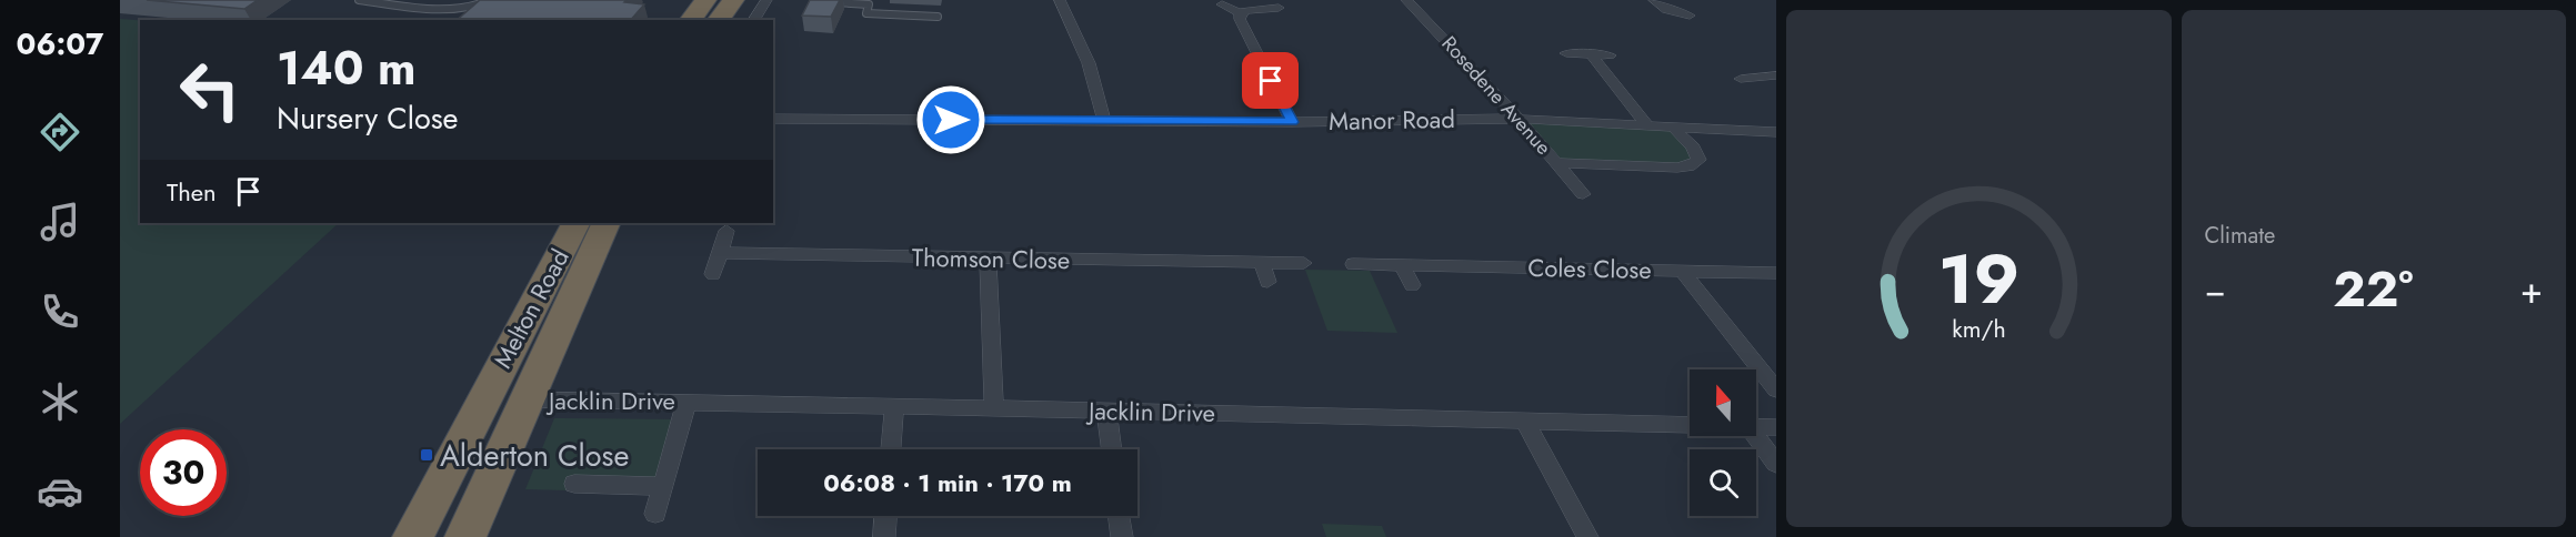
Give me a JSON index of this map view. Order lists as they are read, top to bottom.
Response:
{
  "streets": {
    "highway": ["Melton Road"],
    "street": [
      "Rosedene Avenue",
      "Manor Road",
      "Thomson Close",
      "Coles Close",
      "Jacklin Drive"
    ]
  },
  "crossings": [
    ["Rosedene Avenue", "Manor Road"],
    ["Melton Road", "Jacklin Drive"]
  ],
  "places": {
    "transit": ["Alderton Close"]
  },
  "north": "top",
  "page": {
    "tabs": "06:07",
    "tile": "Climate",
    "turn": ["140 m", "Nursery Close"],
    "then": "Then",
    "heat": ["−", "22°", "+"],
    "limit": "30",
    "trip": "06:08 · 1 min · 170 m",
    "gauge": ["19", "km/h"]
  }
}
